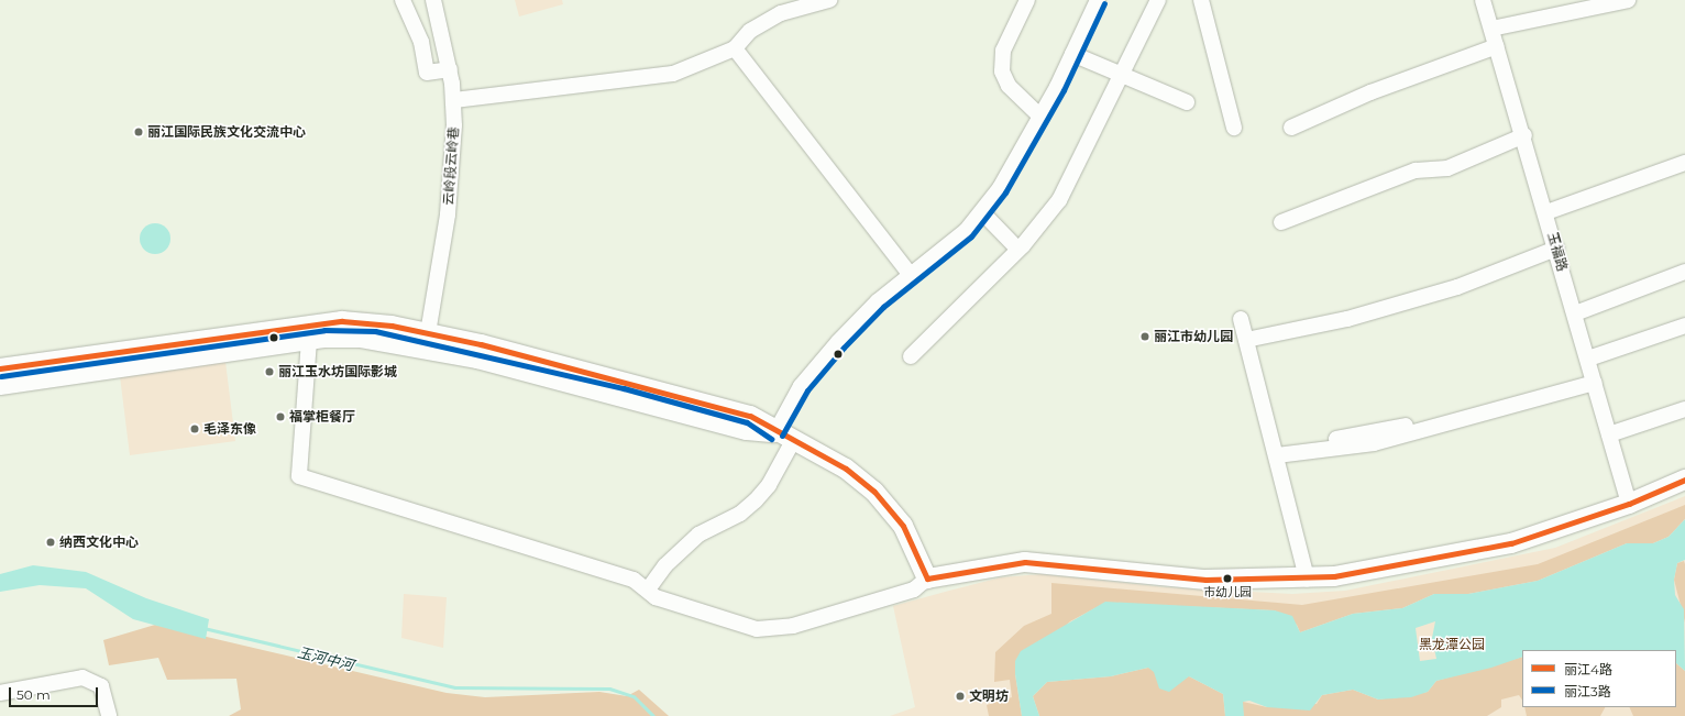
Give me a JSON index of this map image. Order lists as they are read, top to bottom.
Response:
{
  "streets": {
    "street": ["云岭段云岭巷", "玉福路"]
  },
  "water": ["玉河中河"],
  "parks": ["黑龙潭公园"],
  "places": [
    "丽江国际民族文化交流中心",
    "丽江市幼儿园",
    "丽江玉水坊国际影城",
    "福掌柜餐厅",
    "毛泽东像",
    "纳西文化中心",
    "市幼儿园",
    "文明坊"
  ],
  "lines": ["transit line 丽江3路", "transit line 丽江4路"],
  "legend": ["丽江4路", "丽江3路"],
  "scale_bar": "50 m"
}
